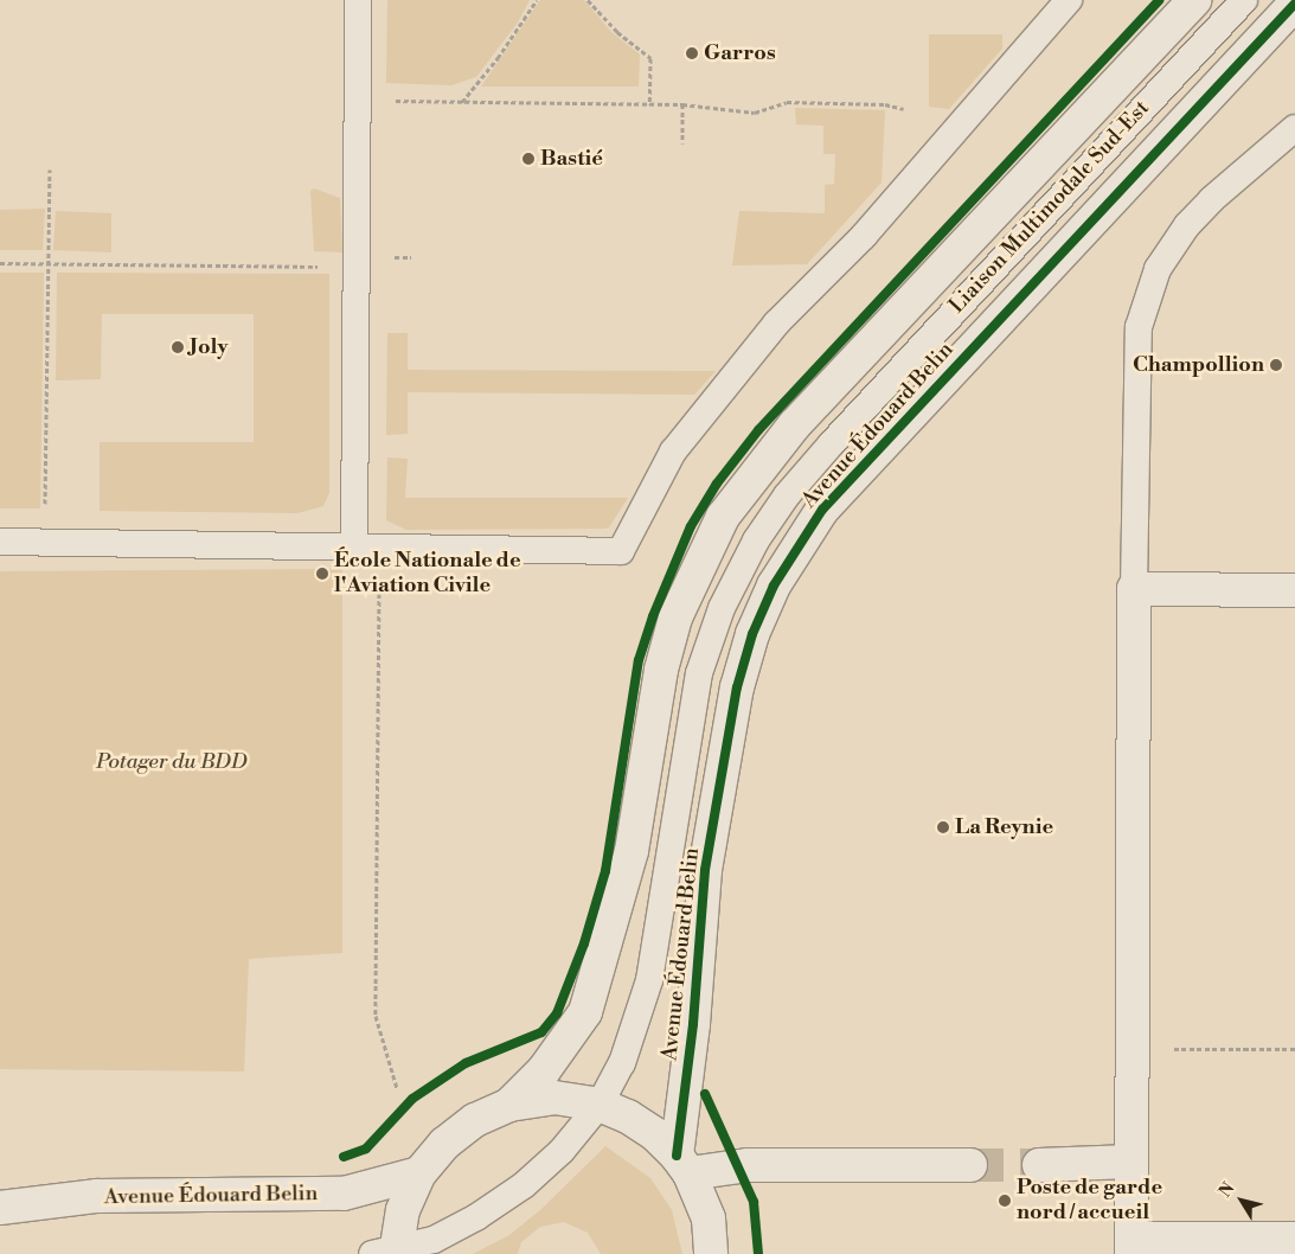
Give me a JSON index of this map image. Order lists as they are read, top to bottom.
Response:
{
  "streets": {
    "street": ["Avenue Édouard Belin"],
    "lane": ["Liaison Multimodale Sud-Est"]
  },
  "parks": ["Potager du BDD"],
  "places": [
    "Garros",
    "Bastié",
    "Joly",
    "Champollion",
    "École Nationale de l'Aviation Civile",
    "La Reynie",
    "Poste de garde nord / accueil"
  ],
  "north": "top left"
}
